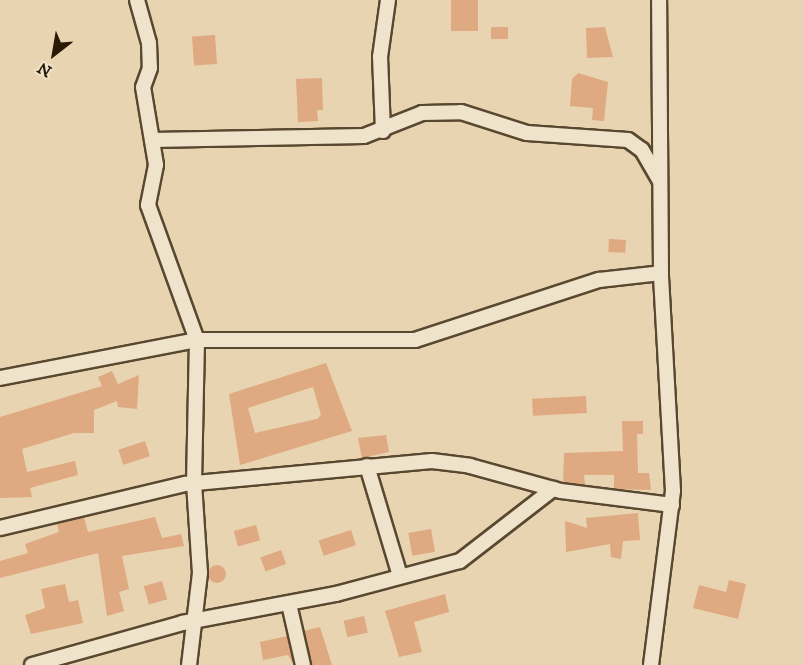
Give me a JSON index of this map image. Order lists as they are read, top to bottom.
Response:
{
  "north": "bottom left"
}
